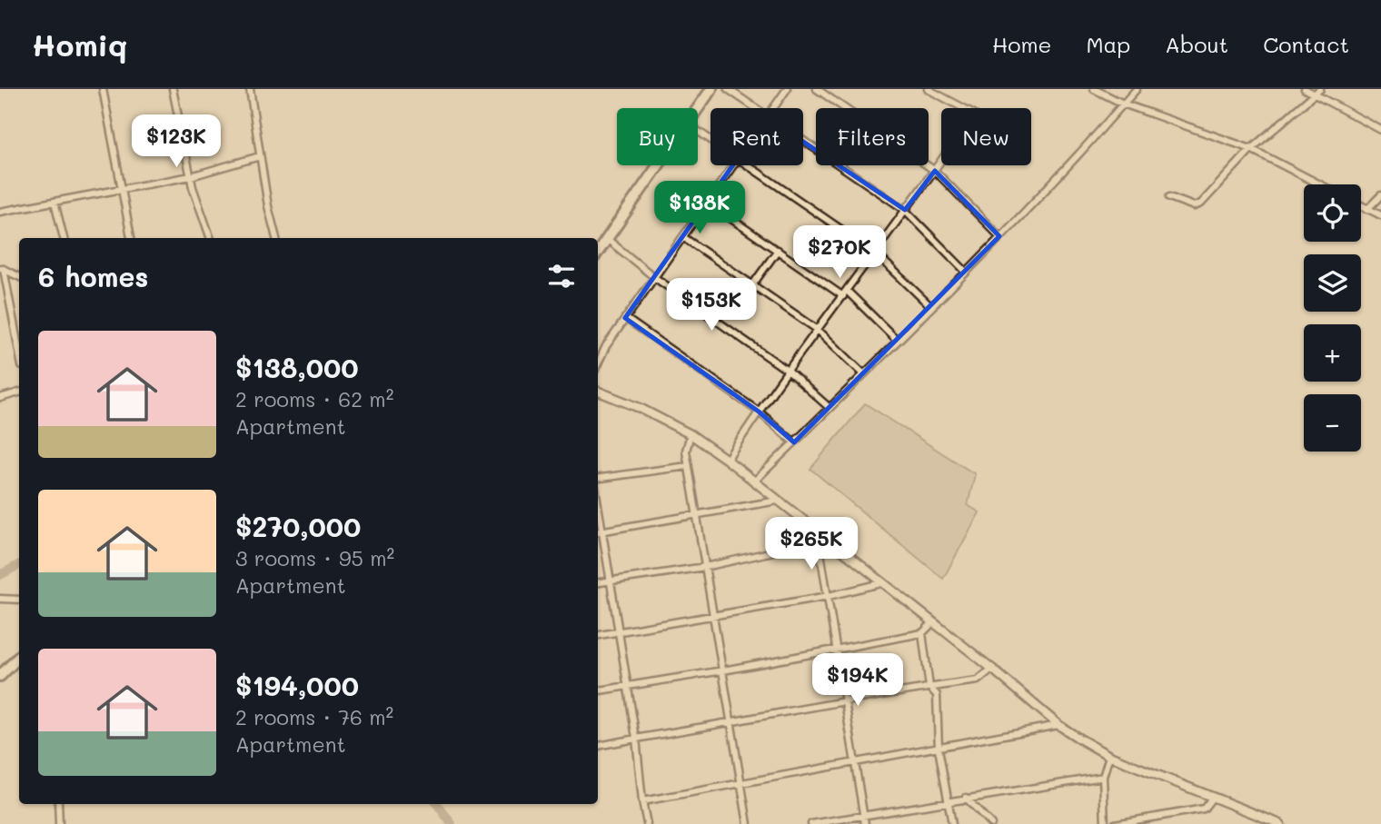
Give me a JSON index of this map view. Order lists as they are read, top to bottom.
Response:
{
  "page": {
    "header": "Homiq",
    "nav": [
      "Home",
      "Map",
      "About",
      "Contact"
    ],
    "chip": [
      "Buy",
      "Rent",
      "Filters",
      "New"
    ],
    "price": [
      "$123K",
      "$138K",
      "$270K",
      "$153K",
      "$265K",
      "$194K"
    ],
    "map_buttons": ["+", "−"],
    "heading": "6 homes",
    "list": [
      {
        "name": "$138,000",
        "note": "2 rooms · 62 m² · Apartment"
      },
      {
        "name": "$270,000",
        "note": "3 rooms · 95 m² · Apartment"
      },
      {
        "name": "$194,000",
        "note": "2 rooms · 76 m² · Apartment"
      }
    ]
  }
}
